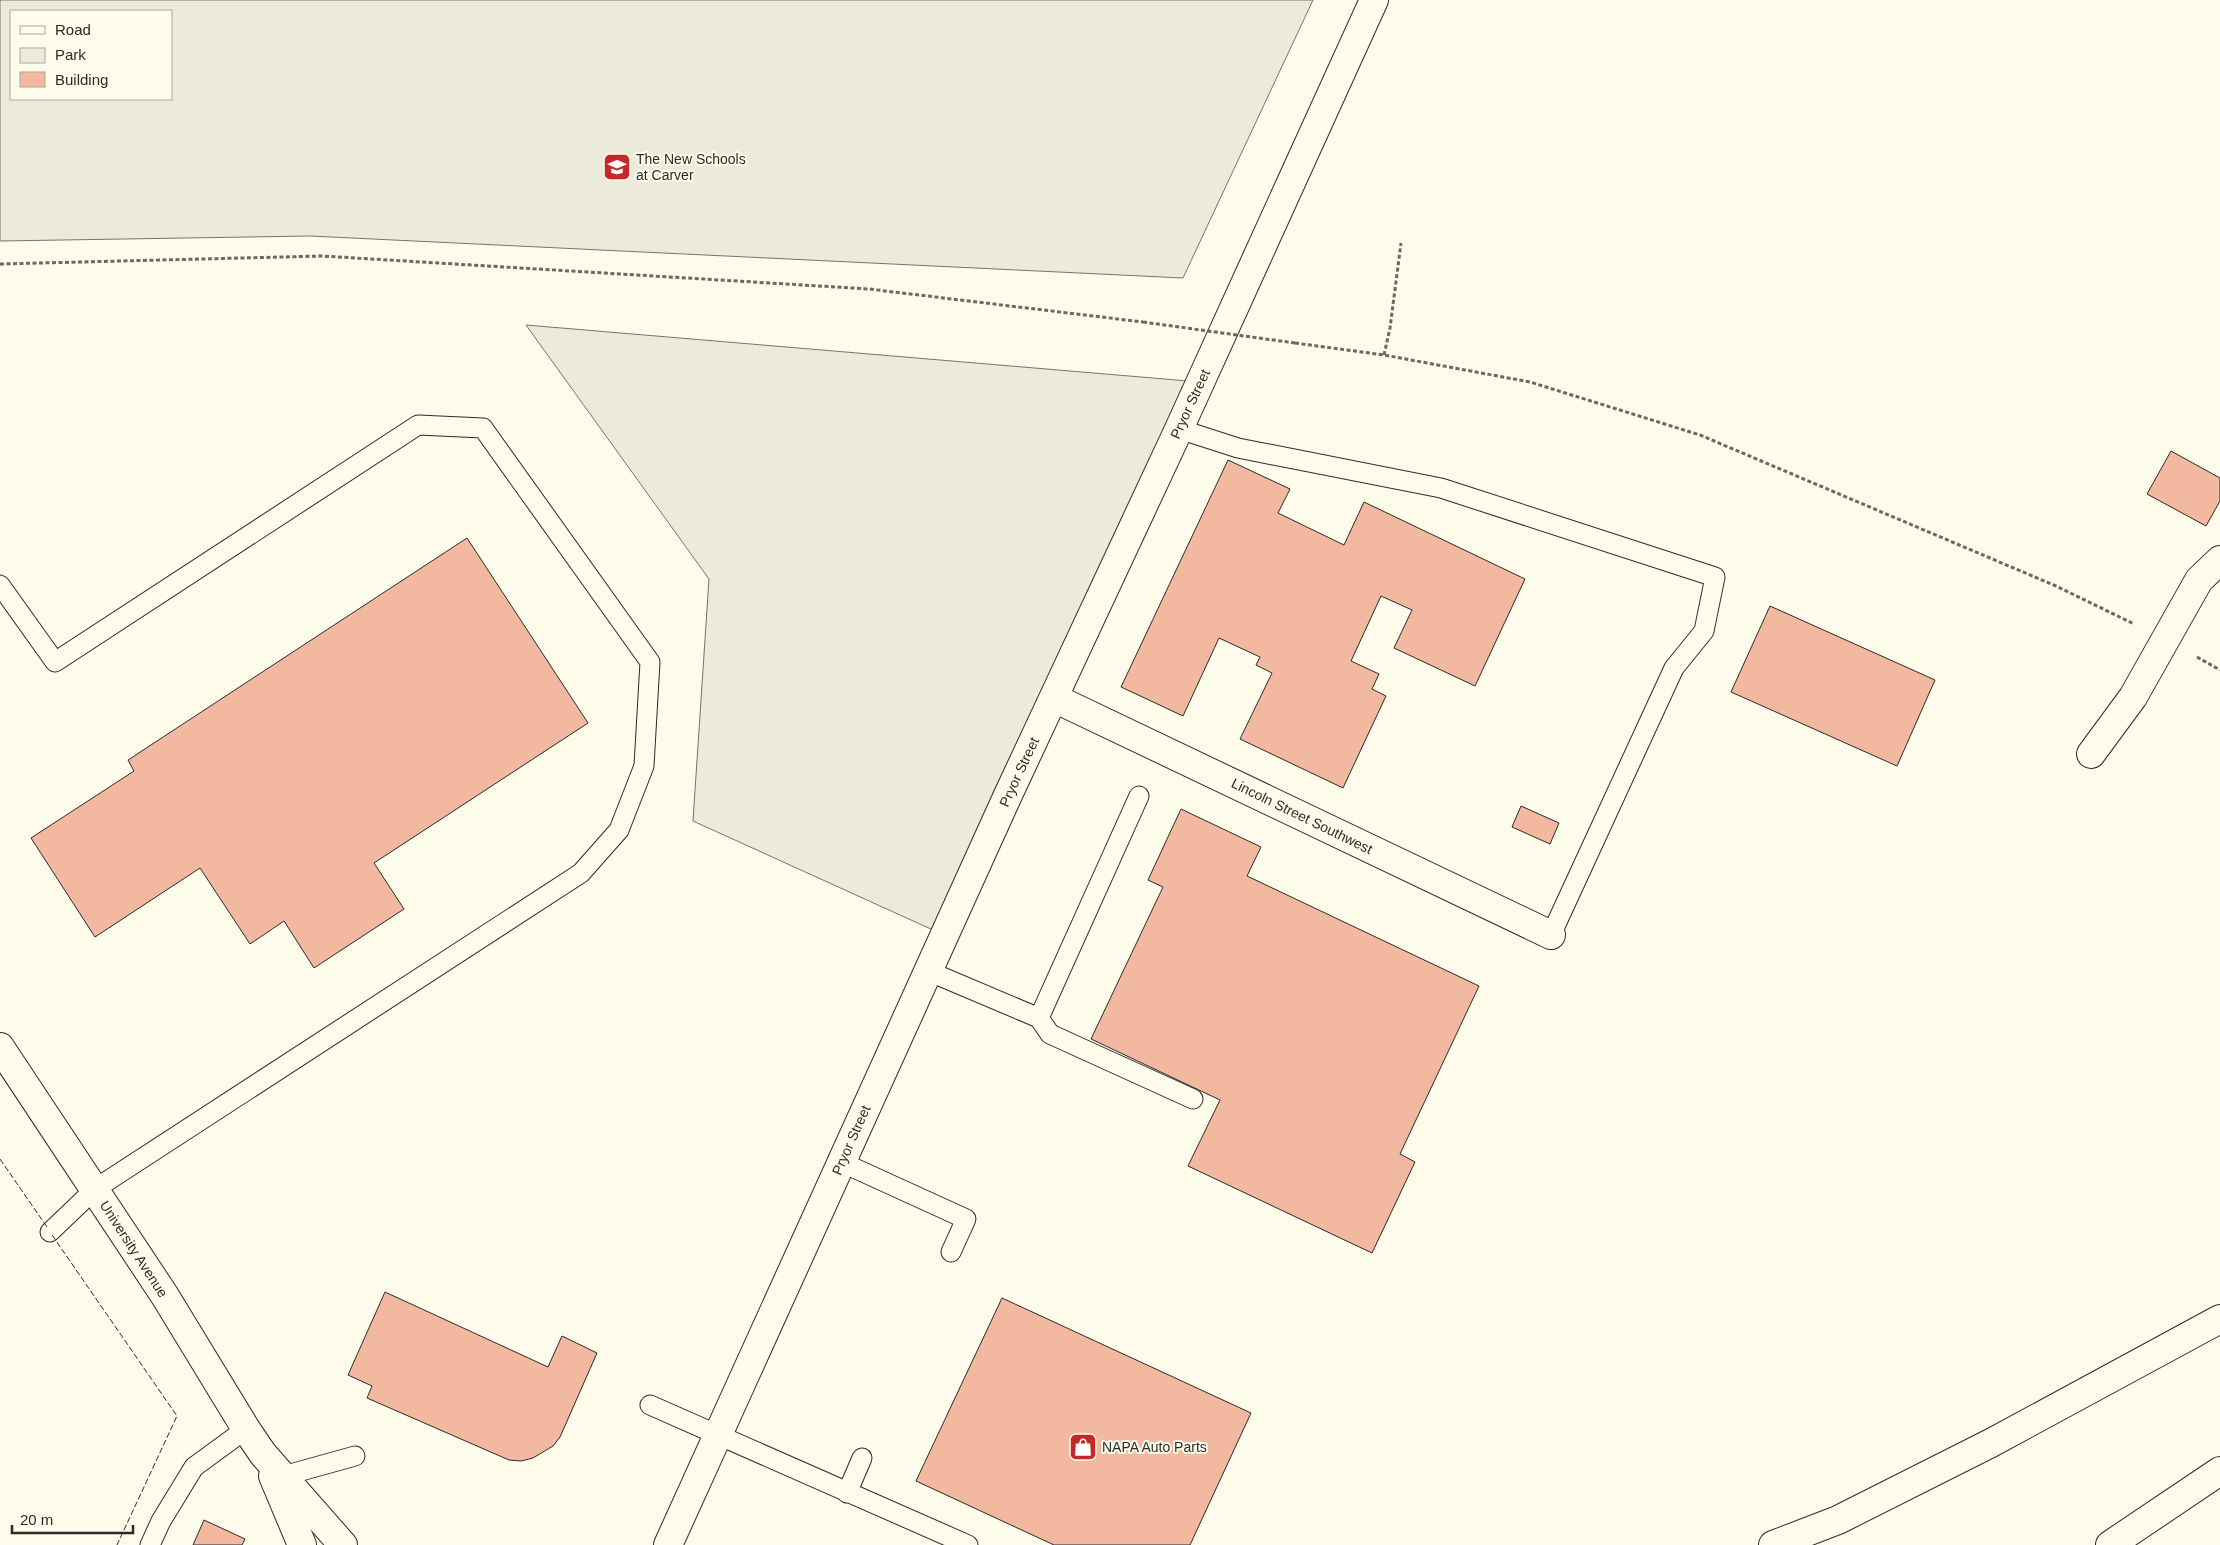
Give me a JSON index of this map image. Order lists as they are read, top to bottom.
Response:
{
  "streets": {
    "main road": ["Pryor Street", "Lincoln Street Southwest", "University Avenue"]
  },
  "crossings": [
    ["Pryor Street", "Lincoln Street Southwest"]
  ],
  "places": {
    "school or university": ["The New Schools at Carver"],
    "shop": ["NAPA Auto Parts"]
  },
  "legend": ["Road", "Park", "Building"],
  "scale_bar": "20 m"
}
